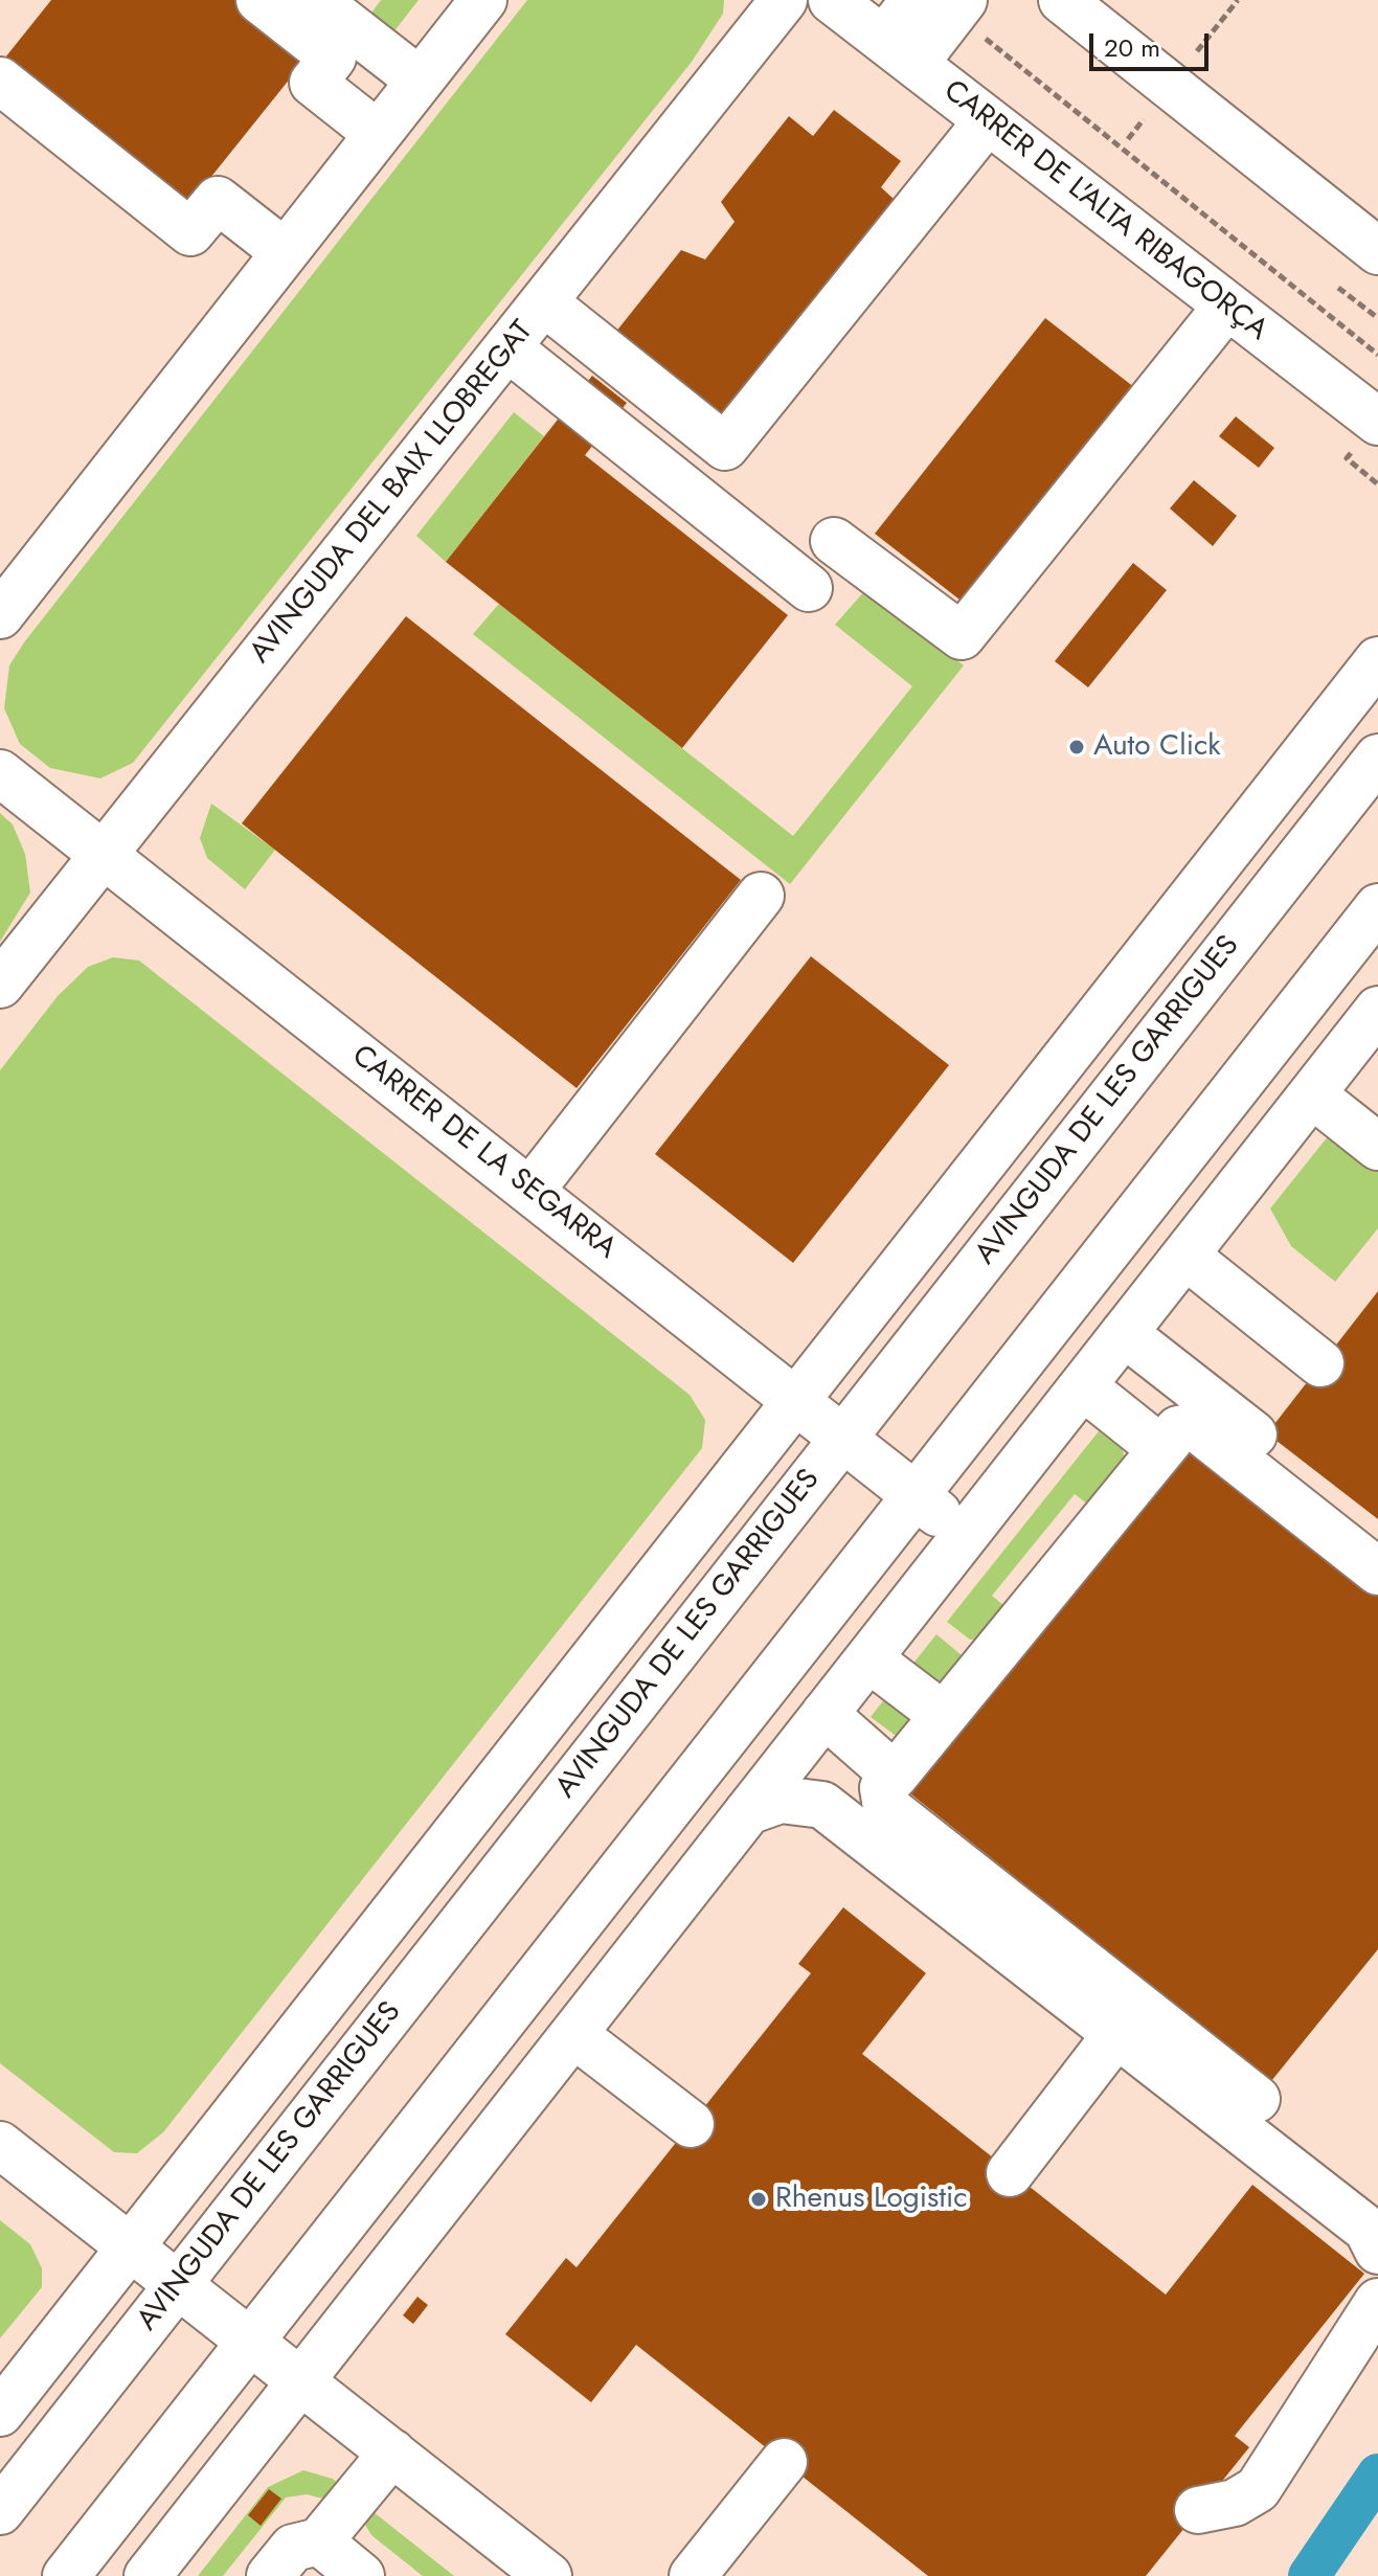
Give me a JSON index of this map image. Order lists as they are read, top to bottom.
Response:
{
  "streets": {
    "street": [
      "CARRER DE L'ALTA RIBAGORÇA",
      "AVINGUDA DEL BAIX LLOBREGAT",
      "AVINGUDA DE LES GARRIGUES",
      "CARRER DE LA SEGARRA"
    ]
  },
  "crossings": [
    ["AVINGUDA DEL BAIX LLOBREGAT", "CARRER DE LA SEGARRA"],
    ["AVINGUDA DE LES GARRIGUES", "CARRER DE LA SEGARRA"]
  ],
  "places": ["Auto Click", "Rhenus Logistic"],
  "scale_bar": "20 m"
}
